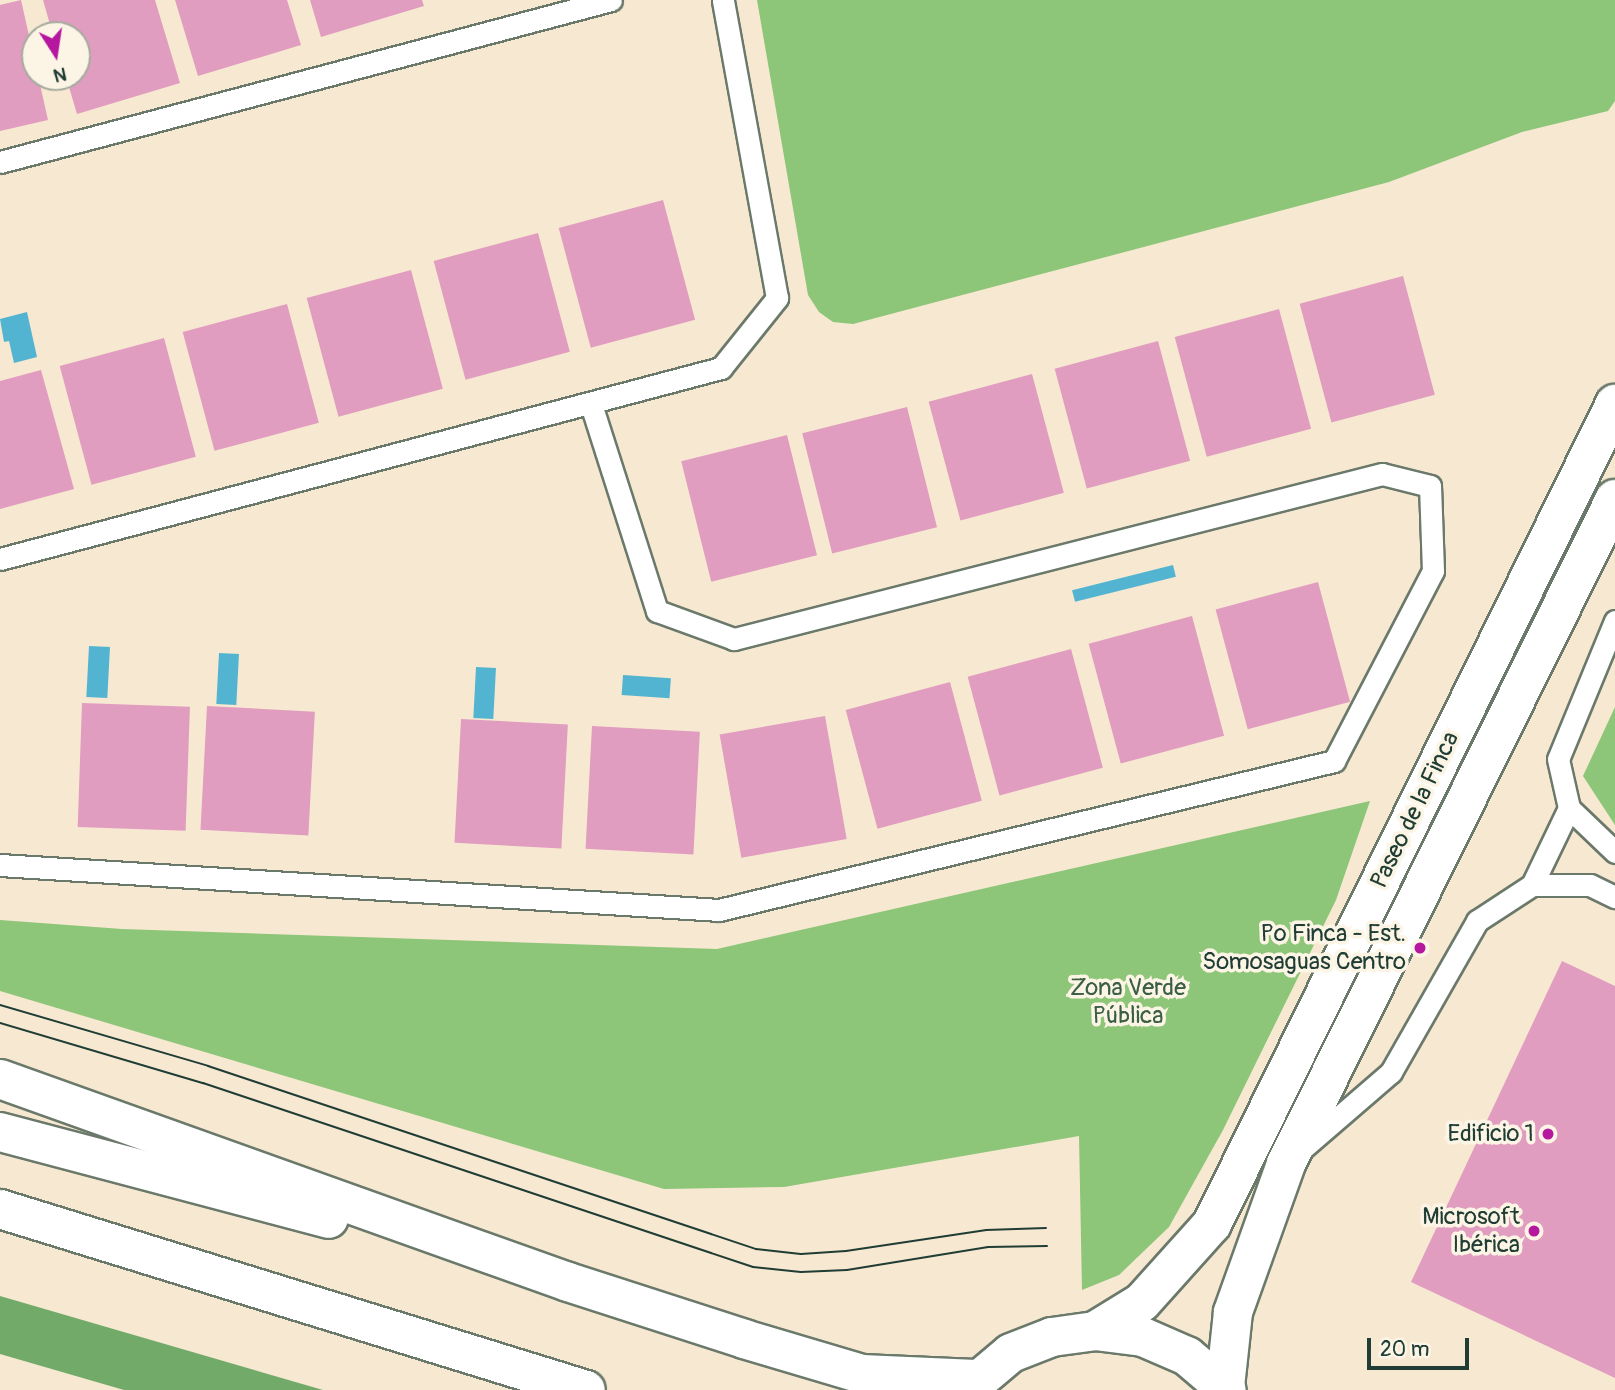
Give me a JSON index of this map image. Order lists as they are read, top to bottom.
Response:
{
  "streets": {
    "main road": ["Paseo de la Finca"]
  },
  "parks": ["Zona Verde Pública"],
  "places": ["Pº Finca - Est. Somosaguas Centro", "Edificio 1", "Microsoft Ibérica"],
  "scale_bar": "20 m",
  "north": "bottom"
}
